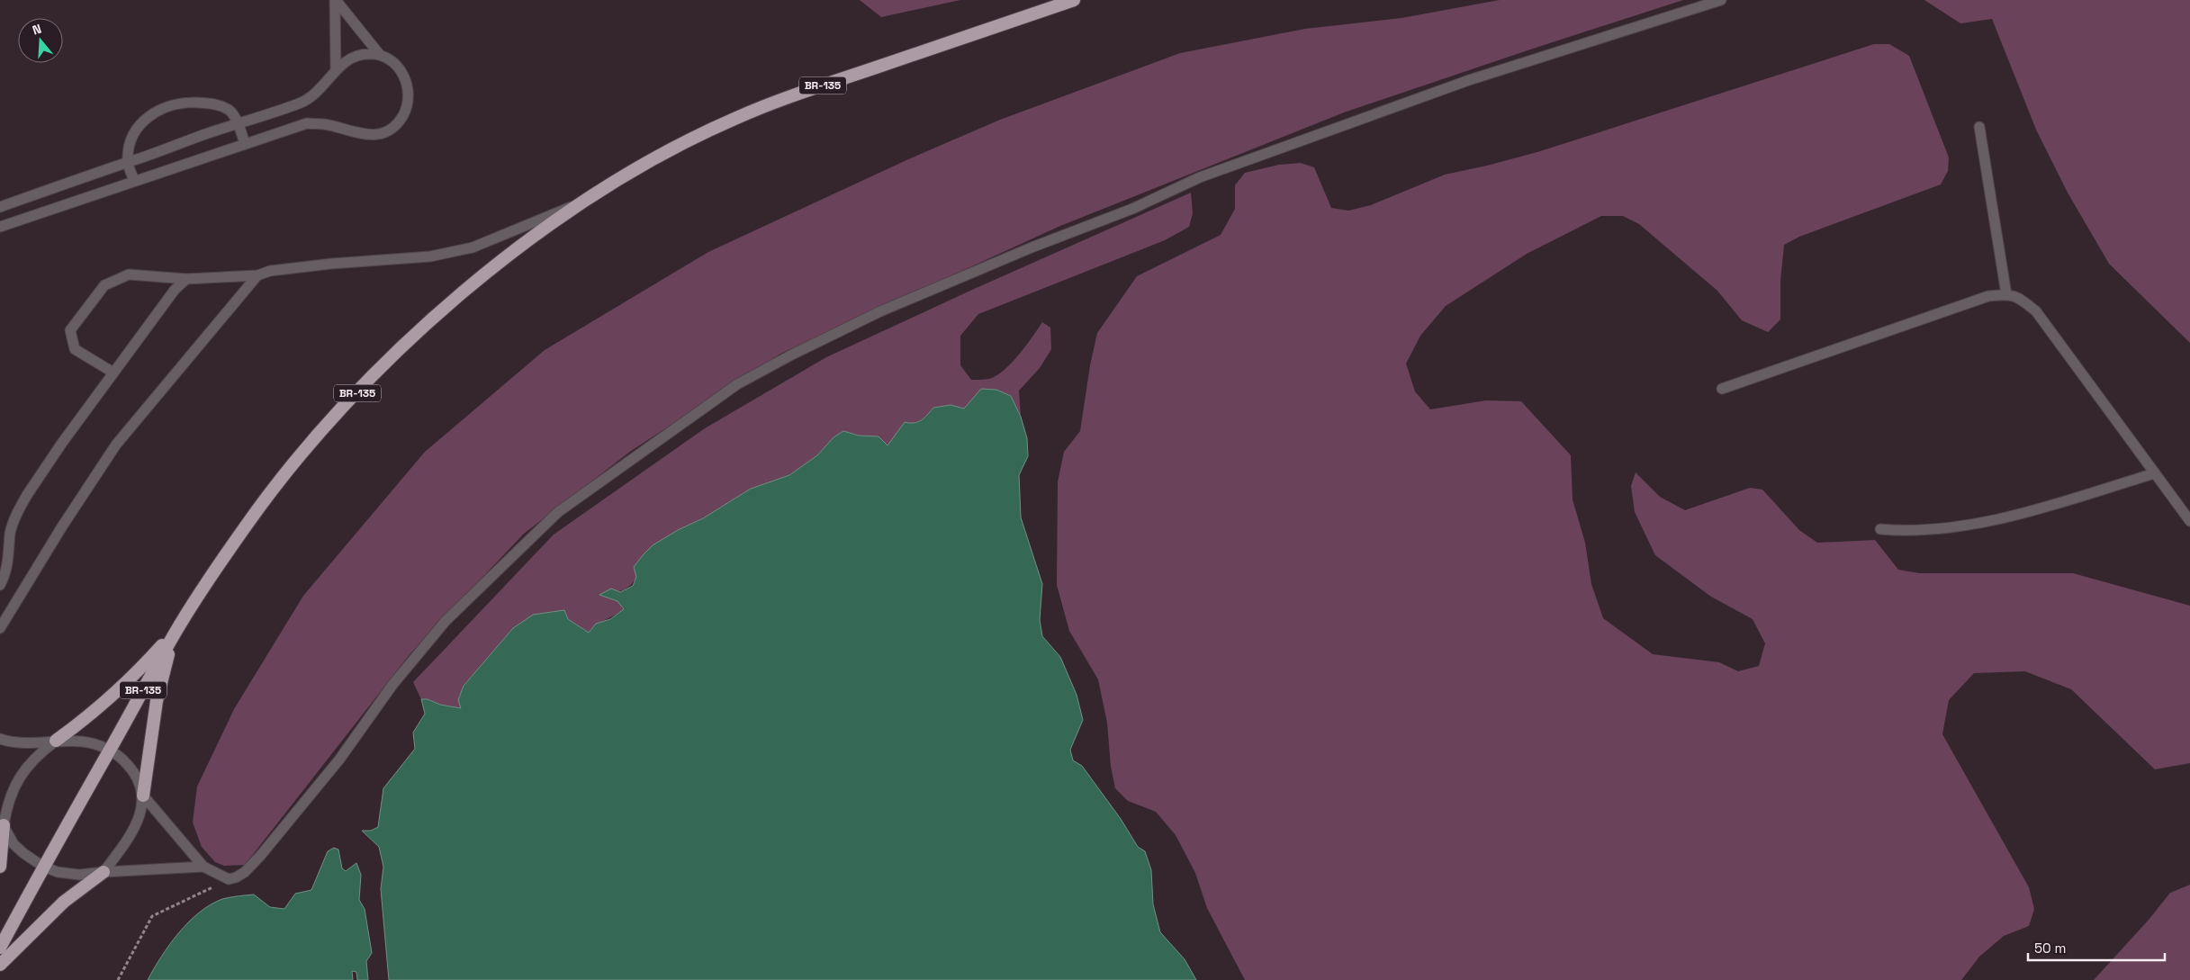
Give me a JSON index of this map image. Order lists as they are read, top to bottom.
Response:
{
  "streets": {
    "highway": ["BR-135"]
  },
  "scale_bar": "50 m",
  "north": "top"
}
